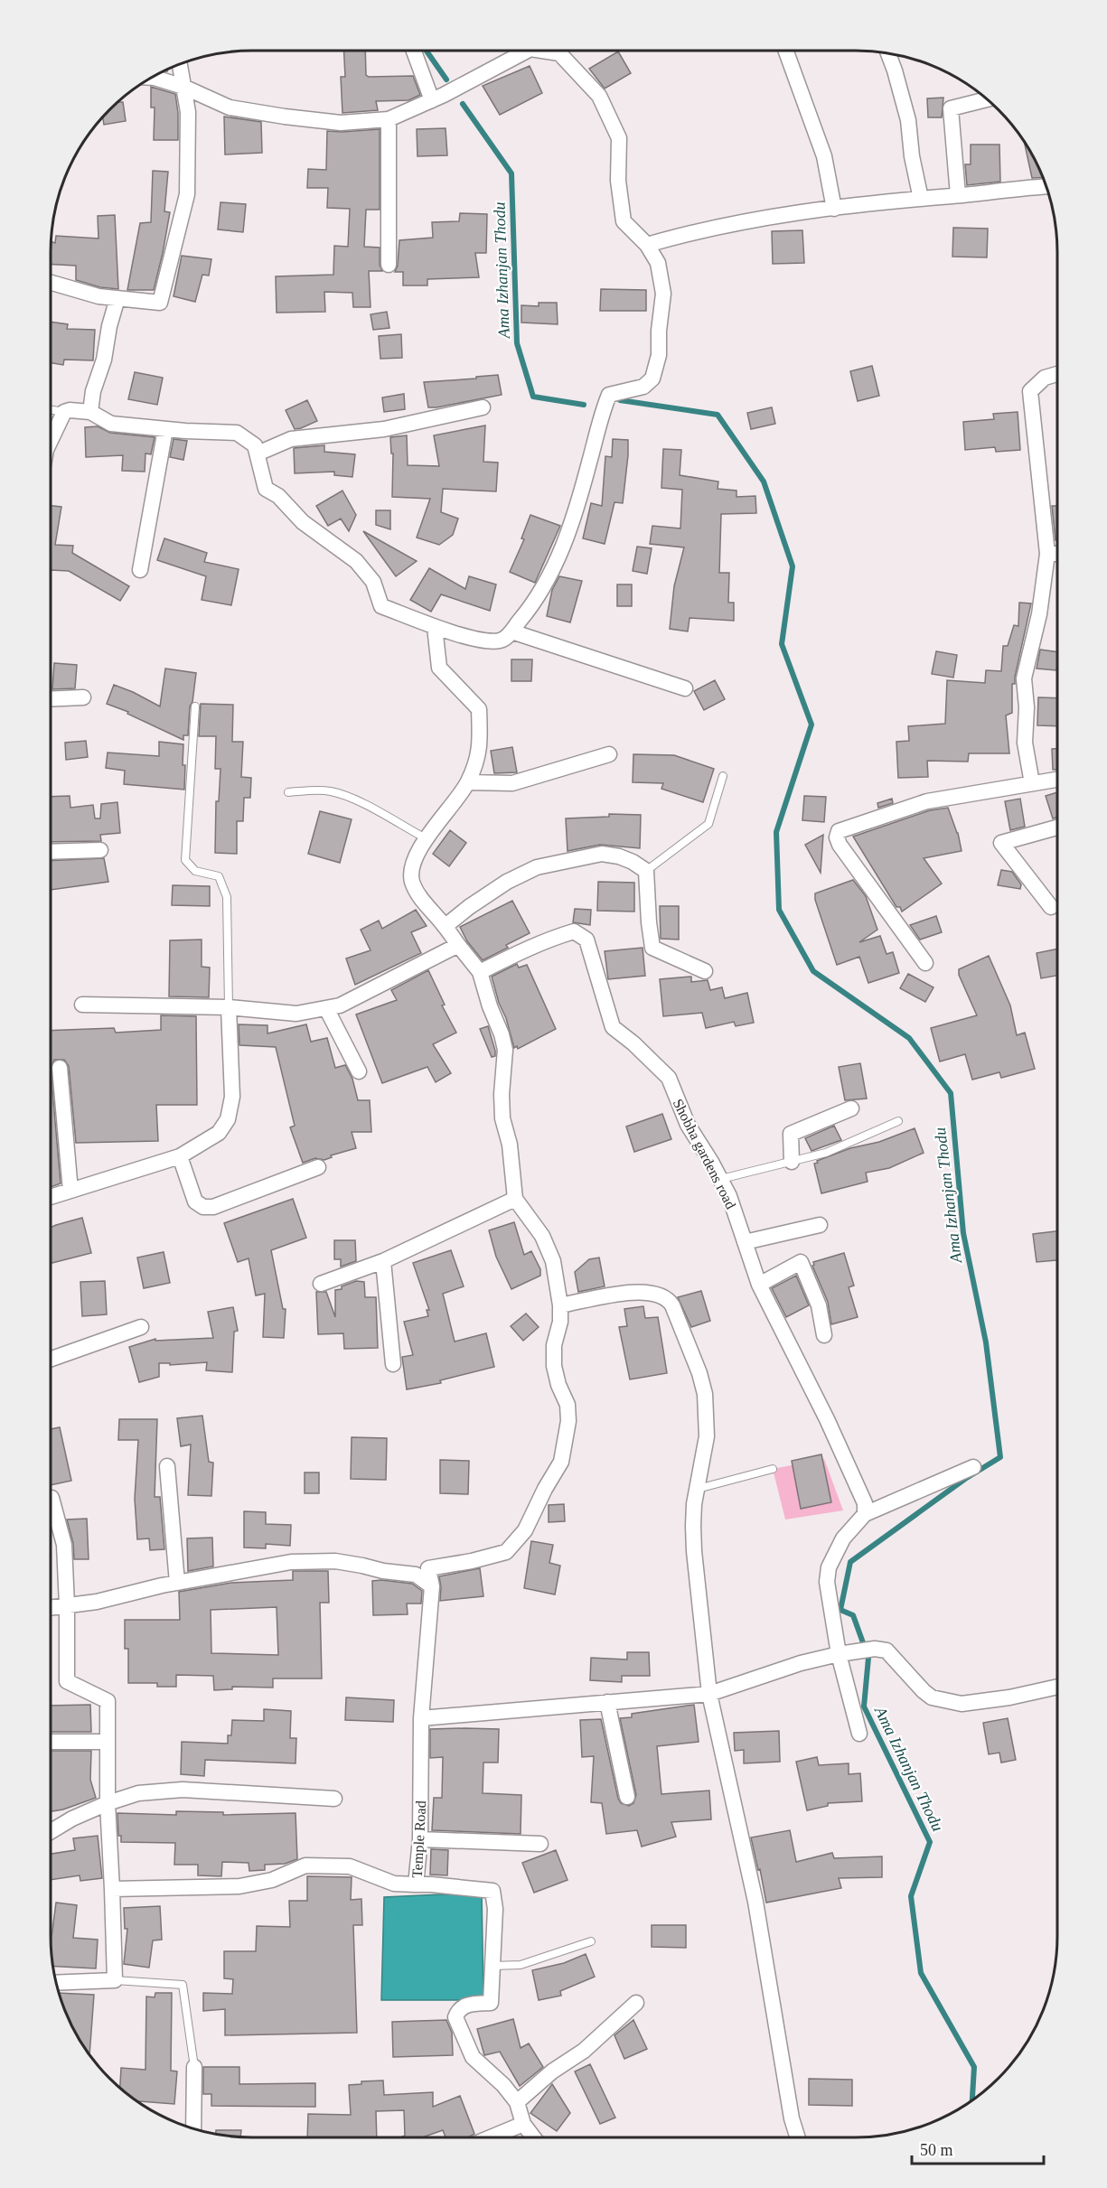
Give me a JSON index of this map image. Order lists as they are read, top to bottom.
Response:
{
  "streets": {
    "street": ["Shobha gardens road", "Temple Road"]
  },
  "water": ["Ama Izhanjan Thodu"],
  "scale_bar": "50 m"
}
